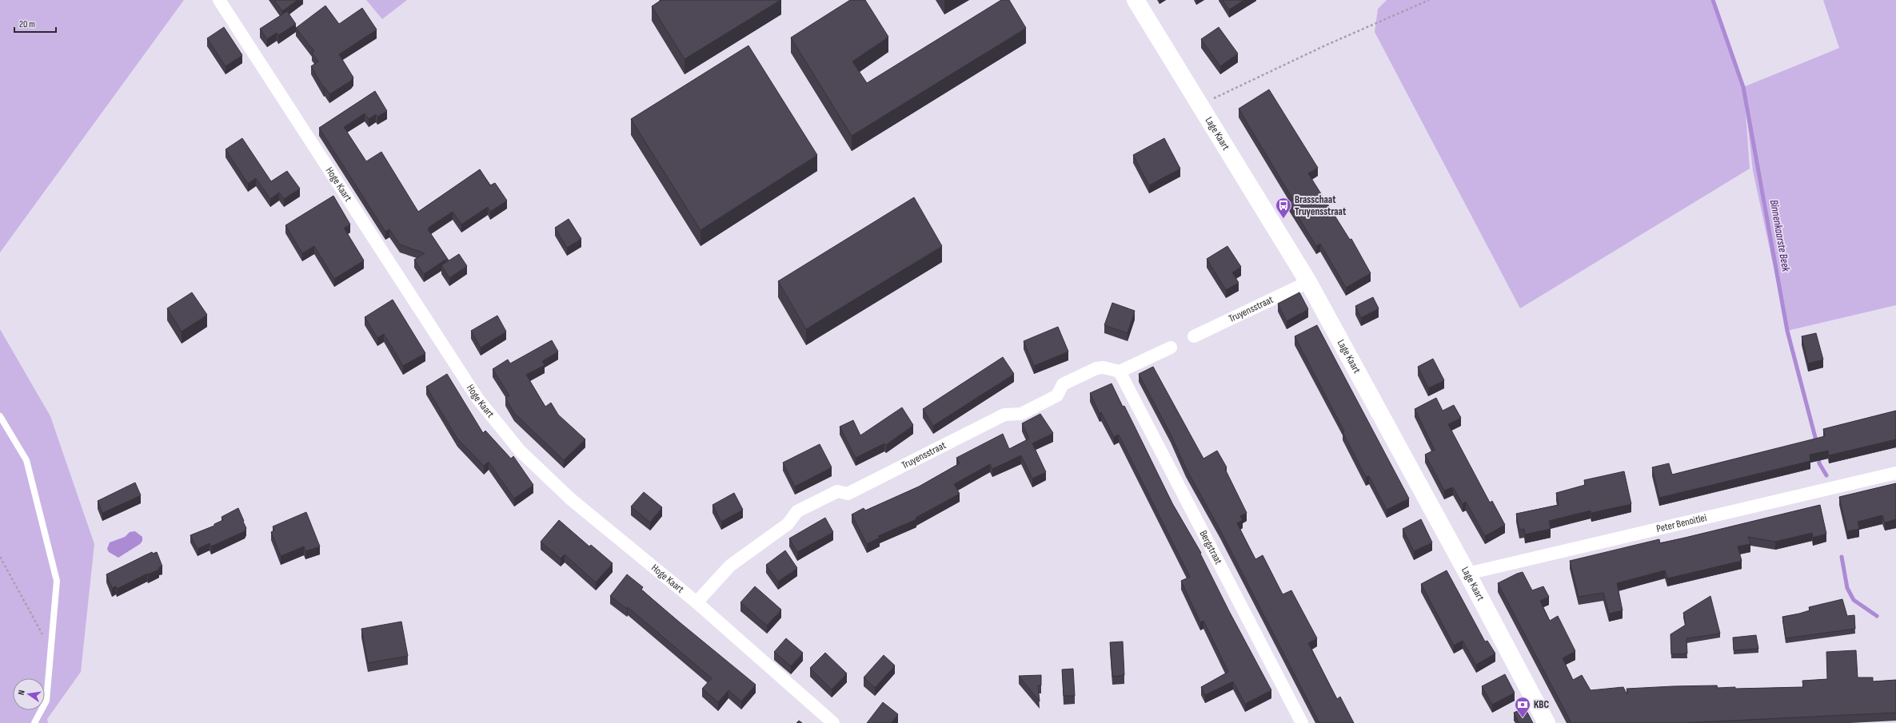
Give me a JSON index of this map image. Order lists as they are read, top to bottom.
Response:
{
  "streets": {
    "street": [
      "Lage Kaart",
      "Hoge Kaart",
      "Truyensstraat",
      "Peter Benoitlei",
      "Bergstraat"
    ]
  },
  "crossings": [
    ["Lage Kaart", "Truyensstraat"],
    ["Lage Kaart", "Peter Benoitlei"],
    ["Hoge Kaart", "Truyensstraat"],
    ["Truyensstraat", "Bergstraat"]
  ],
  "water": ["Binnenkaarste Beek"],
  "places": {
    "bus stop": ["Brasschaat Truyensstraat"],
    "bank": ["KBC"]
  },
  "scale_bar": "20 m",
  "north": "left"
}
